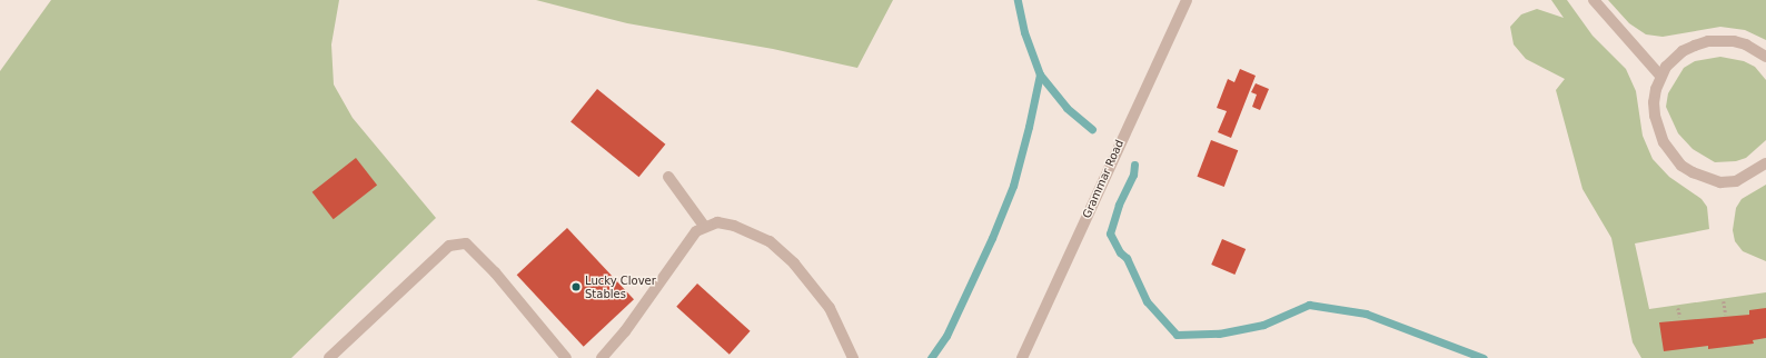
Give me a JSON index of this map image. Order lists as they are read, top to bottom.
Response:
{
  "streets": {
    "street": ["Grammar Road"]
  },
  "places": ["Lucky Clover Stables"]
}
